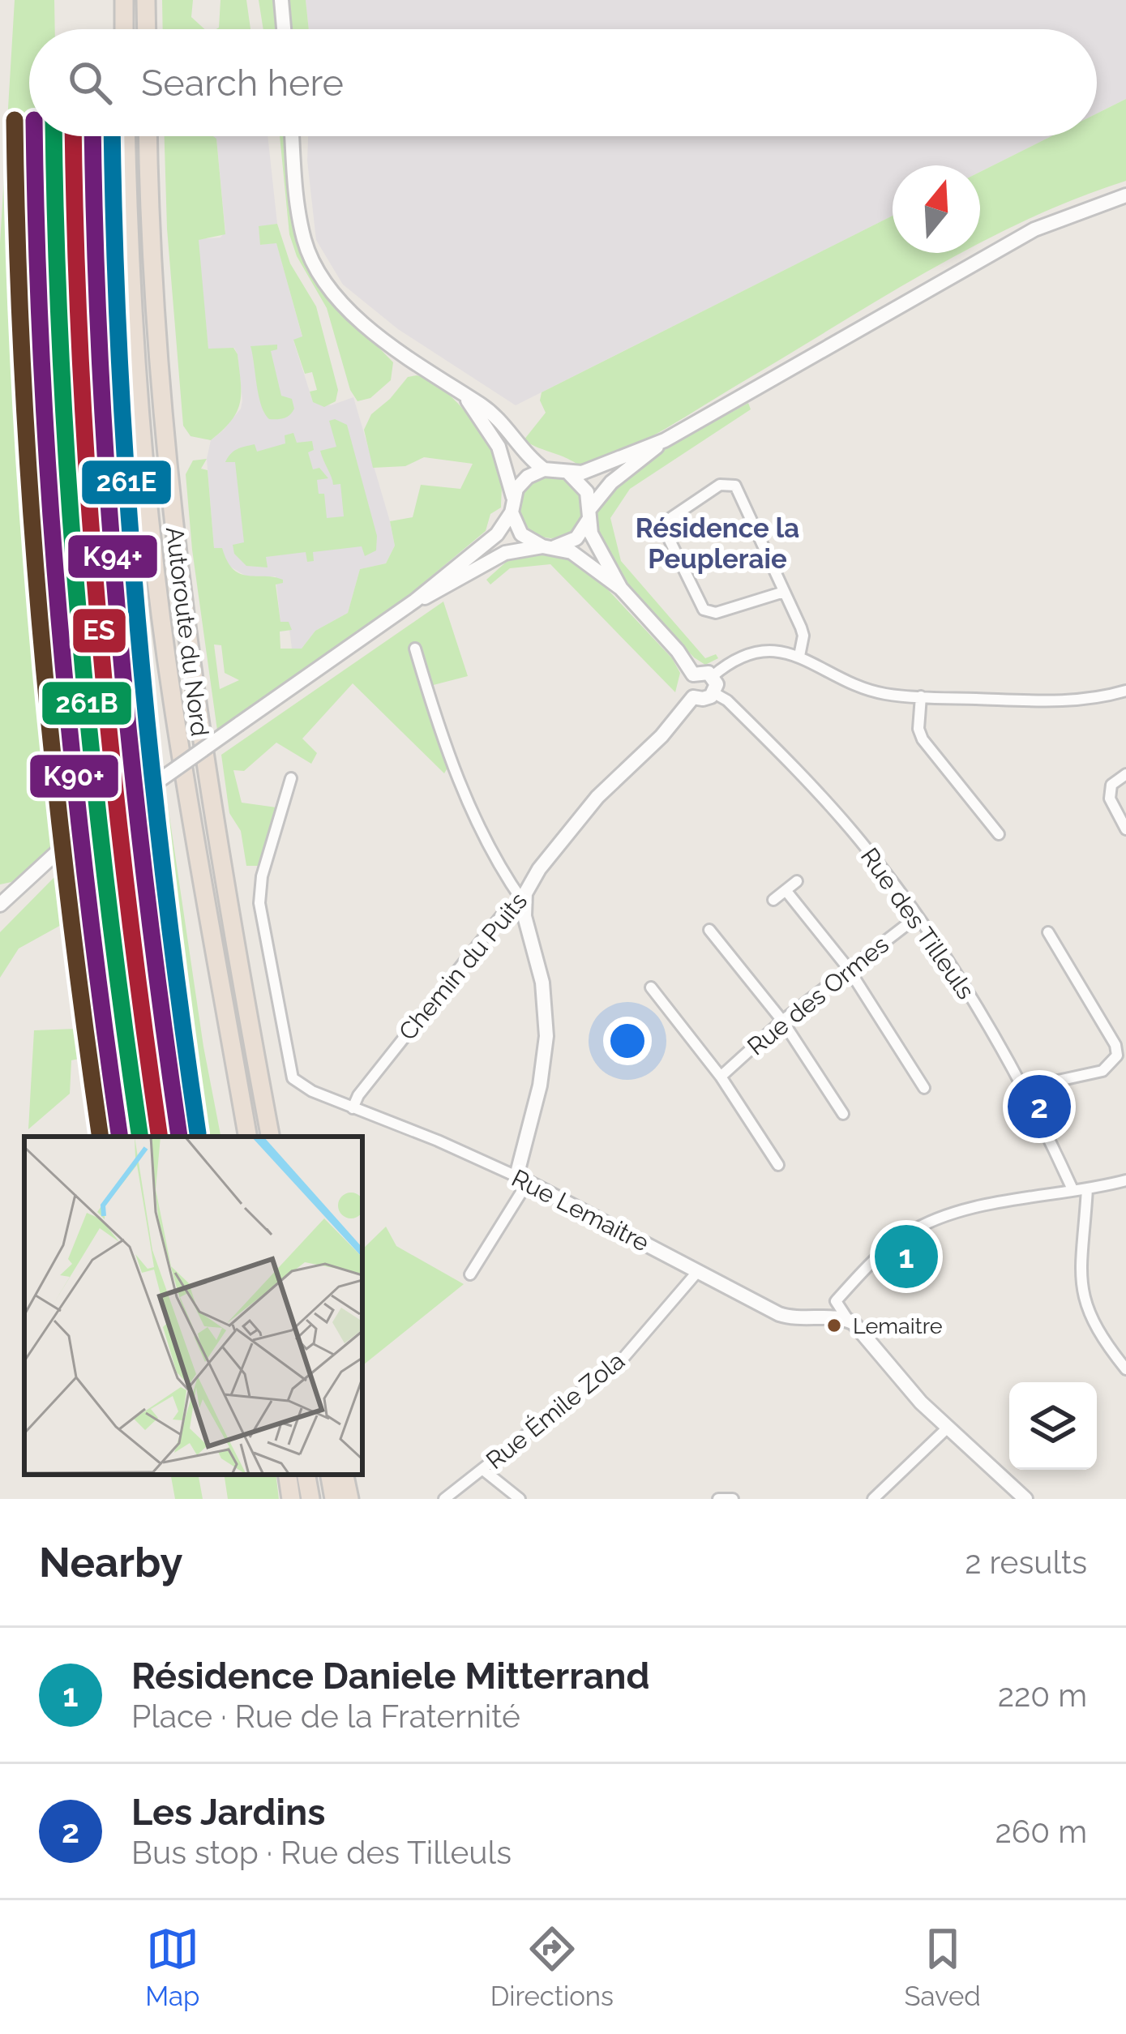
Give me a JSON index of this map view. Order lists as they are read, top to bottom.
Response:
{
  "streets": {
    "highway": ["Autoroute du Nord"],
    "street": [
      "Rue des Tilleuls",
      "Chemin du Puits",
      "Rue des Ormes",
      "Rue Lemaitre",
      "Rue Émile Zola"
    ]
  },
  "crossings": [
    ["Rue des Tilleuls", "Chemin du Puits"],
    ["Rue des Tilleuls", "Rue des Ormes"],
    ["Chemin du Puits", "Rue Lemaitre"],
    ["Rue Lemaitre", "Rue Émile Zola"]
  ],
  "districts": ["Résidence la Peupleraie"],
  "places": ["Lemaitre"],
  "lines": [
    "transit line ES",
    "transit line 261B",
    "transit line K94+",
    "transit line K90+",
    "transit line 261E"
  ],
  "north": "top",
  "page": {
    "search": "Search here",
    "pins": ["2", "1"],
    "heading": ["Nearby", "2 results"],
    "list": [
      {
        "mark": "1",
        "name": "Résidence Daniele Mitterrand",
        "note": "Place · Rue de la Fraternité",
        "value": "220 m"
      },
      {
        "mark": "2",
        "name": "Les Jardins",
        "note": "Bus stop · Rue des Tilleuls",
        "value": "260 m"
      }
    ],
    "nav": ["Map", "Directions", "Saved"]
  }
}
